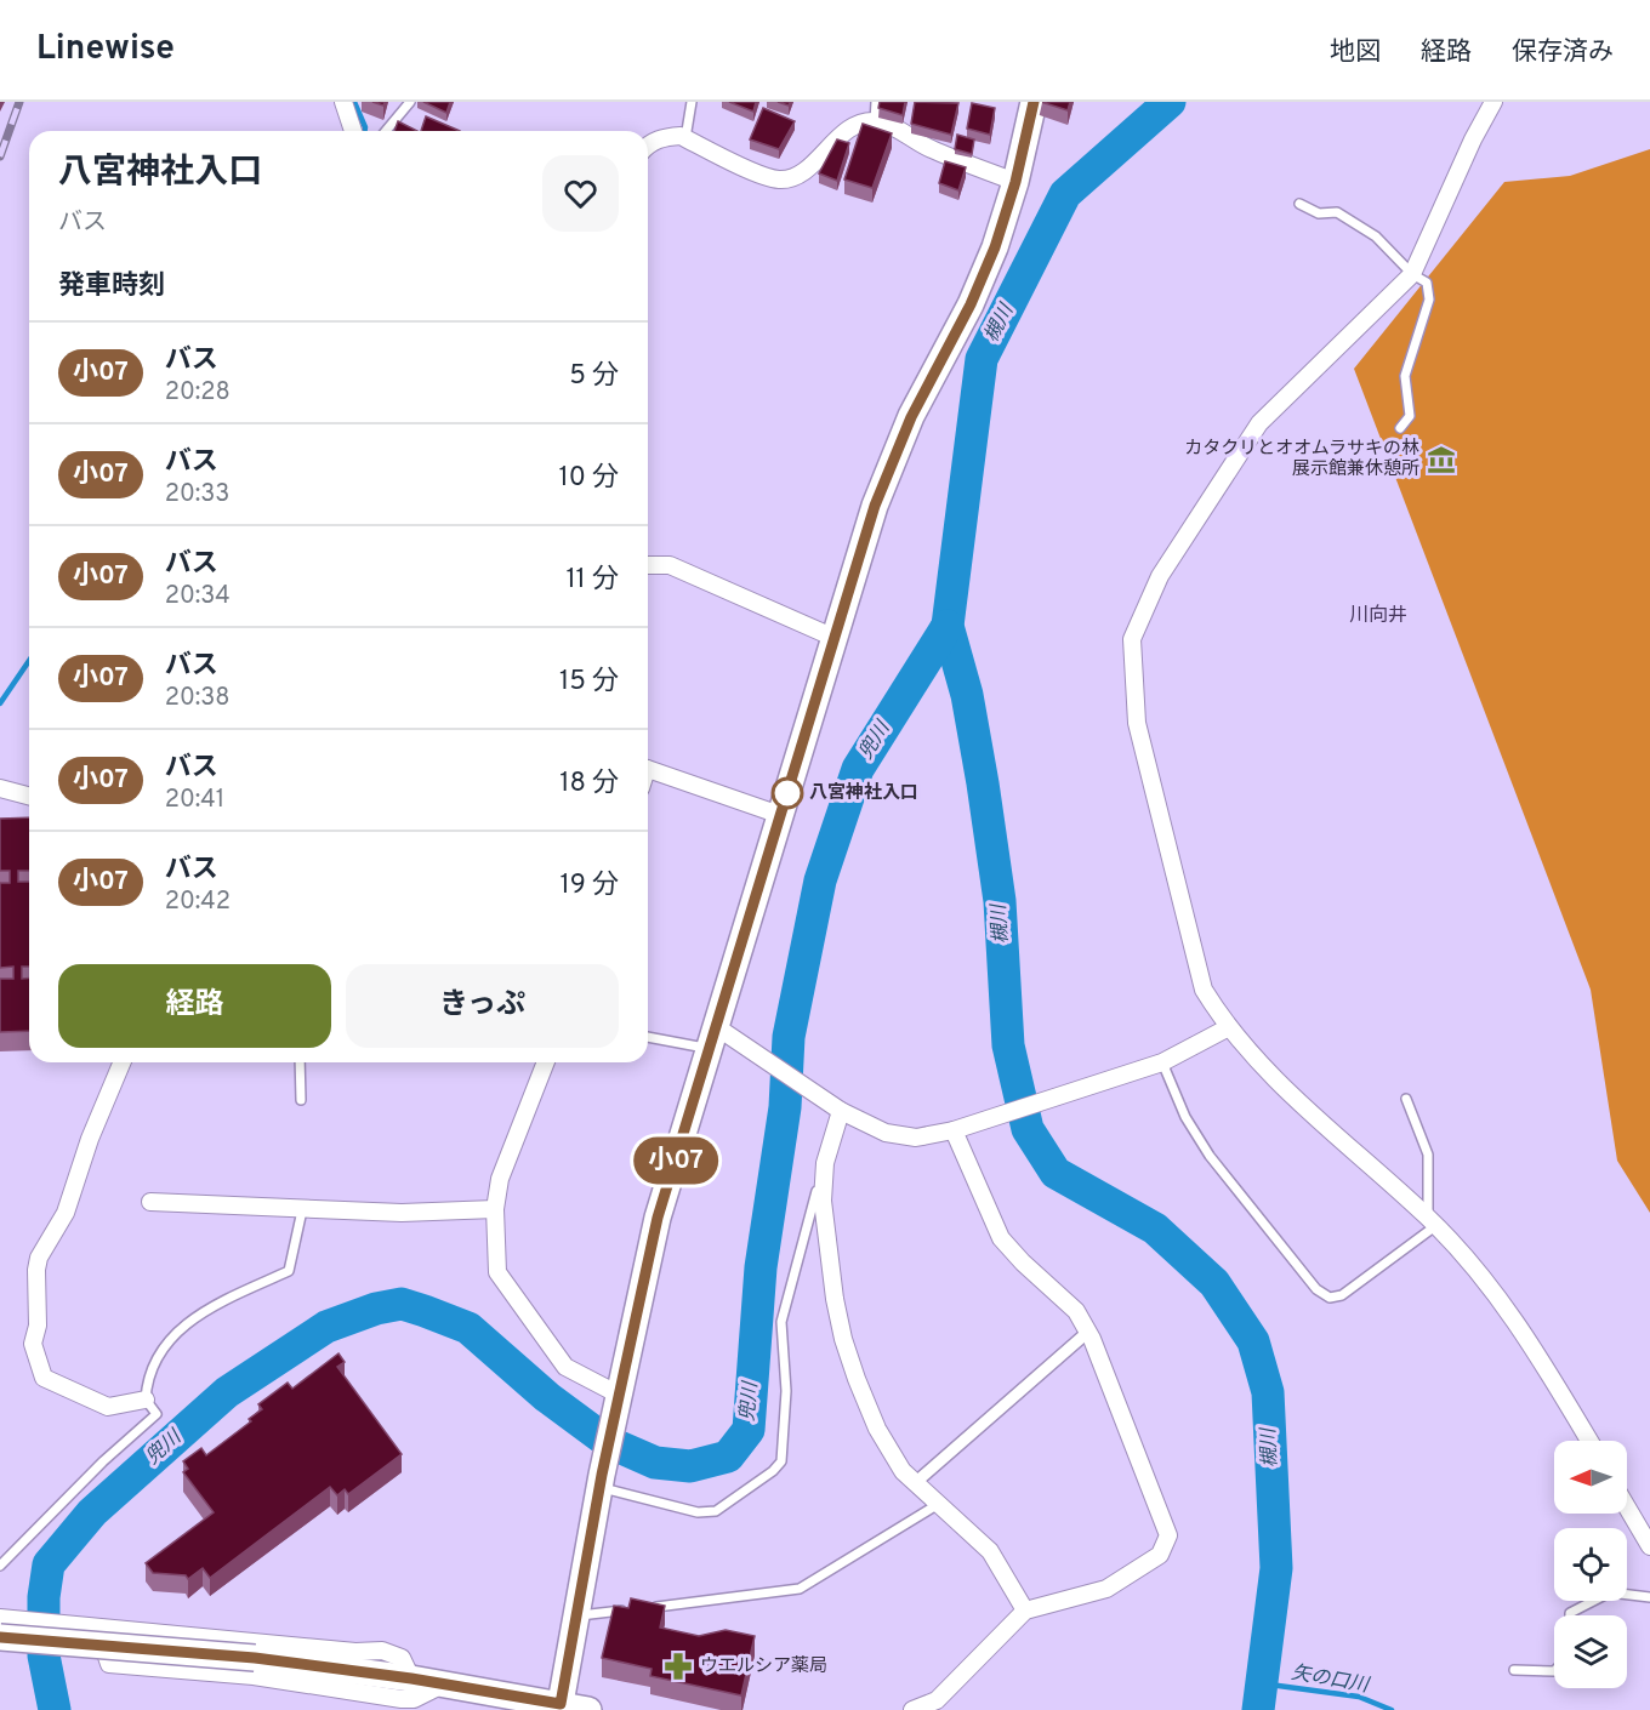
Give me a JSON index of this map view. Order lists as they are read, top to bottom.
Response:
{
  "districts": ["川向井"],
  "water": ["槻川", "兜川", "矢の口川"],
  "places": {
    "museum": ["カタクリとオオムラサキの林 展示館兼休憩所"],
    "other": ["八宮神社入口"],
    "pharmacy": ["ウエルシア薬局"]
  },
  "lines": ["bus line 小07"],
  "north": "left",
  "page": {
    "header": "Linewise",
    "nav": ["地図", "経路", "保存済み"],
    "on_map": "小07",
    "heading": [
      ["八宮神社入口", "バス"],
      "発車時刻"
    ],
    "list": [
      {
        "mark": "小07",
        "name": "バス",
        "note": "20:28",
        "value": "5 分"
      },
      {
        "mark": "小07",
        "name": "バス",
        "note": "20:33",
        "value": "10 分"
      },
      {
        "mark": "小07",
        "name": "バス",
        "note": "20:34",
        "value": "11 分"
      },
      {
        "mark": "小07",
        "name": "バス",
        "note": "20:38",
        "value": "15 分"
      },
      {
        "mark": "小07",
        "name": "バス",
        "note": "20:41",
        "value": "18 分"
      },
      {
        "mark": "小07",
        "name": "バス",
        "note": "20:42",
        "value": "19 分"
      }
    ],
    "buttons": ["経路", "きっぷ"]
  }
}
